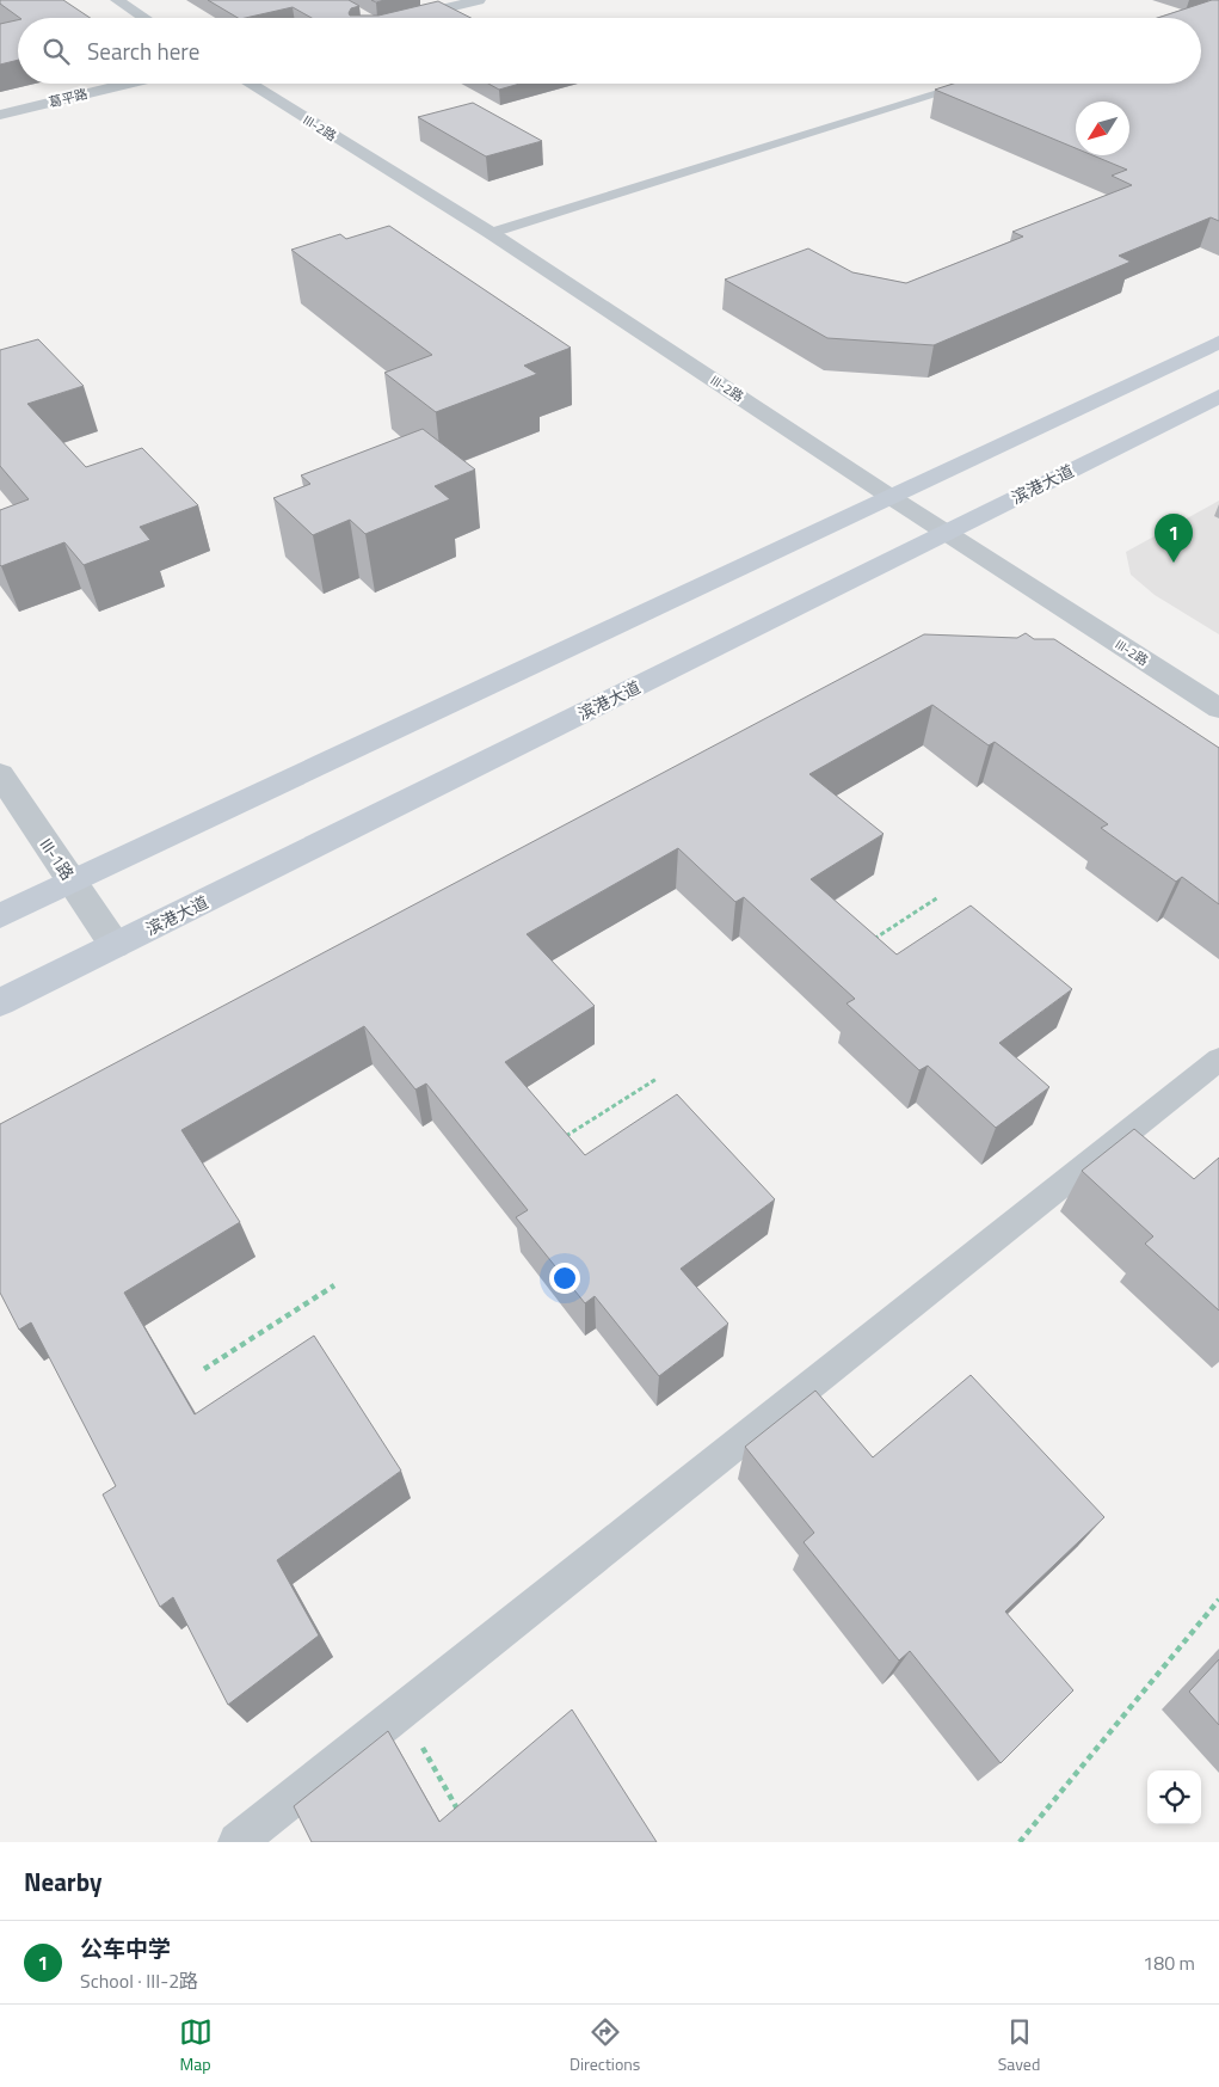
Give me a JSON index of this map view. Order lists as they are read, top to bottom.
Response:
{
  "streets": {
    "main road": ["滨港大道"],
    "street": ["葛平路", "III-2路", "III-1路"]
  },
  "crossings": [
    ["III-2路", "滨港大道"],
    ["滨港大道", "III-1路"]
  ],
  "north": "bottom left",
  "page": {
    "search": "Search here",
    "pins": "1",
    "heading": "Nearby",
    "list": [
      {
        "mark": "1",
        "name": "公车中学",
        "note": "School · III-2路",
        "value": "180 m"
      }
    ],
    "nav": ["Map", "Directions", "Saved"]
  }
}
